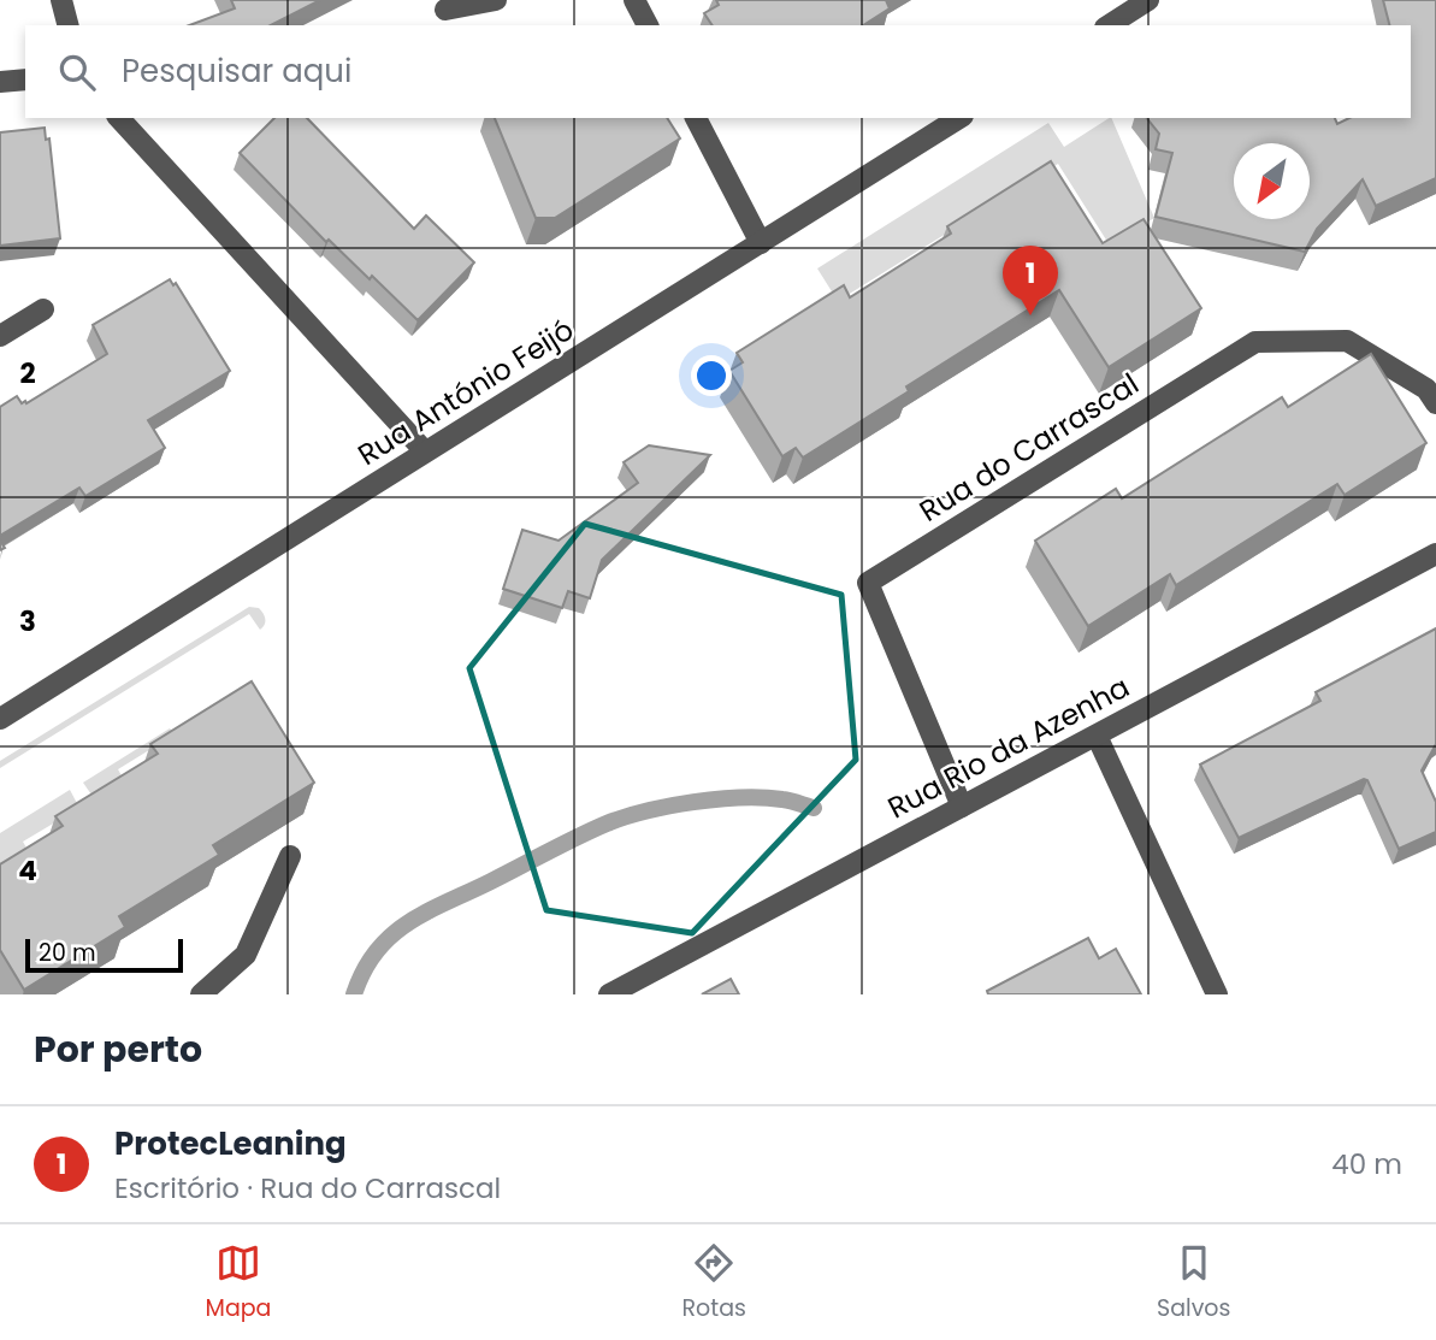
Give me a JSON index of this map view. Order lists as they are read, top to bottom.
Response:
{
  "streets": {
    "street": ["Rua António Feijó", "Rua do Carrascal", "Rua Rio da Azenha"]
  },
  "crossings": [
    ["Rua do Carrascal", "Rua Rio da Azenha"]
  ],
  "scale_bar": "20 m",
  "north": "bottom left",
  "page": {
    "search": "Pesquisar aqui",
    "pins": "1",
    "scale": "20 m",
    "heading": "Por perto",
    "list": [
      {
        "mark": "1",
        "name": "ProtecLeaning",
        "note": "Escritório · Rua do Carrascal",
        "value": "40 m"
      }
    ],
    "nav": ["Mapa", "Rotas", "Salvos"]
  },
  "grid": {
    "rows": ["2", "3", "4"]
  }
}
